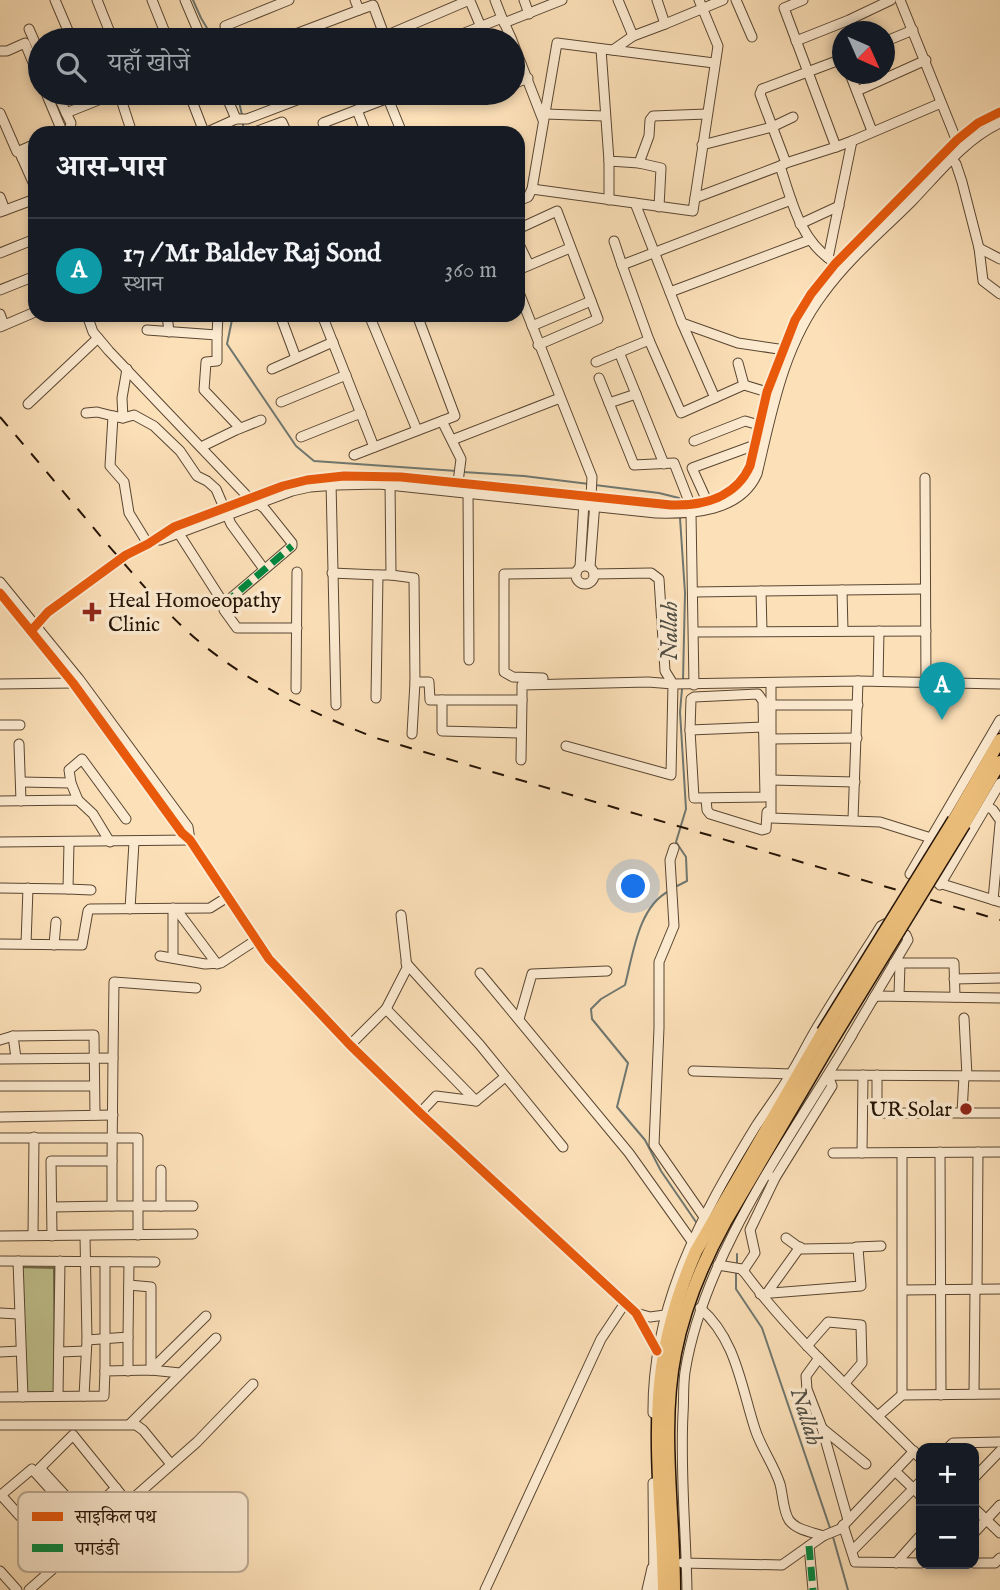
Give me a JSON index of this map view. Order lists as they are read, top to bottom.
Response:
{
  "water": ["Nallah"],
  "places": {
    "health": ["Heal Homoeopathy Clinic"],
    "other": ["UR Solar"]
  },
  "legend": ["साइकिल पथ", "पगडंडी"],
  "north": "bottom right",
  "page": {
    "search": "यहाँ खोजें",
    "heading": "आस-पास",
    "list": [
      {
        "mark": "A",
        "name": "17 / Mr Baldev Raj Sond",
        "note": "स्थान",
        "value": "360 m"
      }
    ],
    "pins": "A",
    "map_buttons": ["+", "−"]
  }
}
